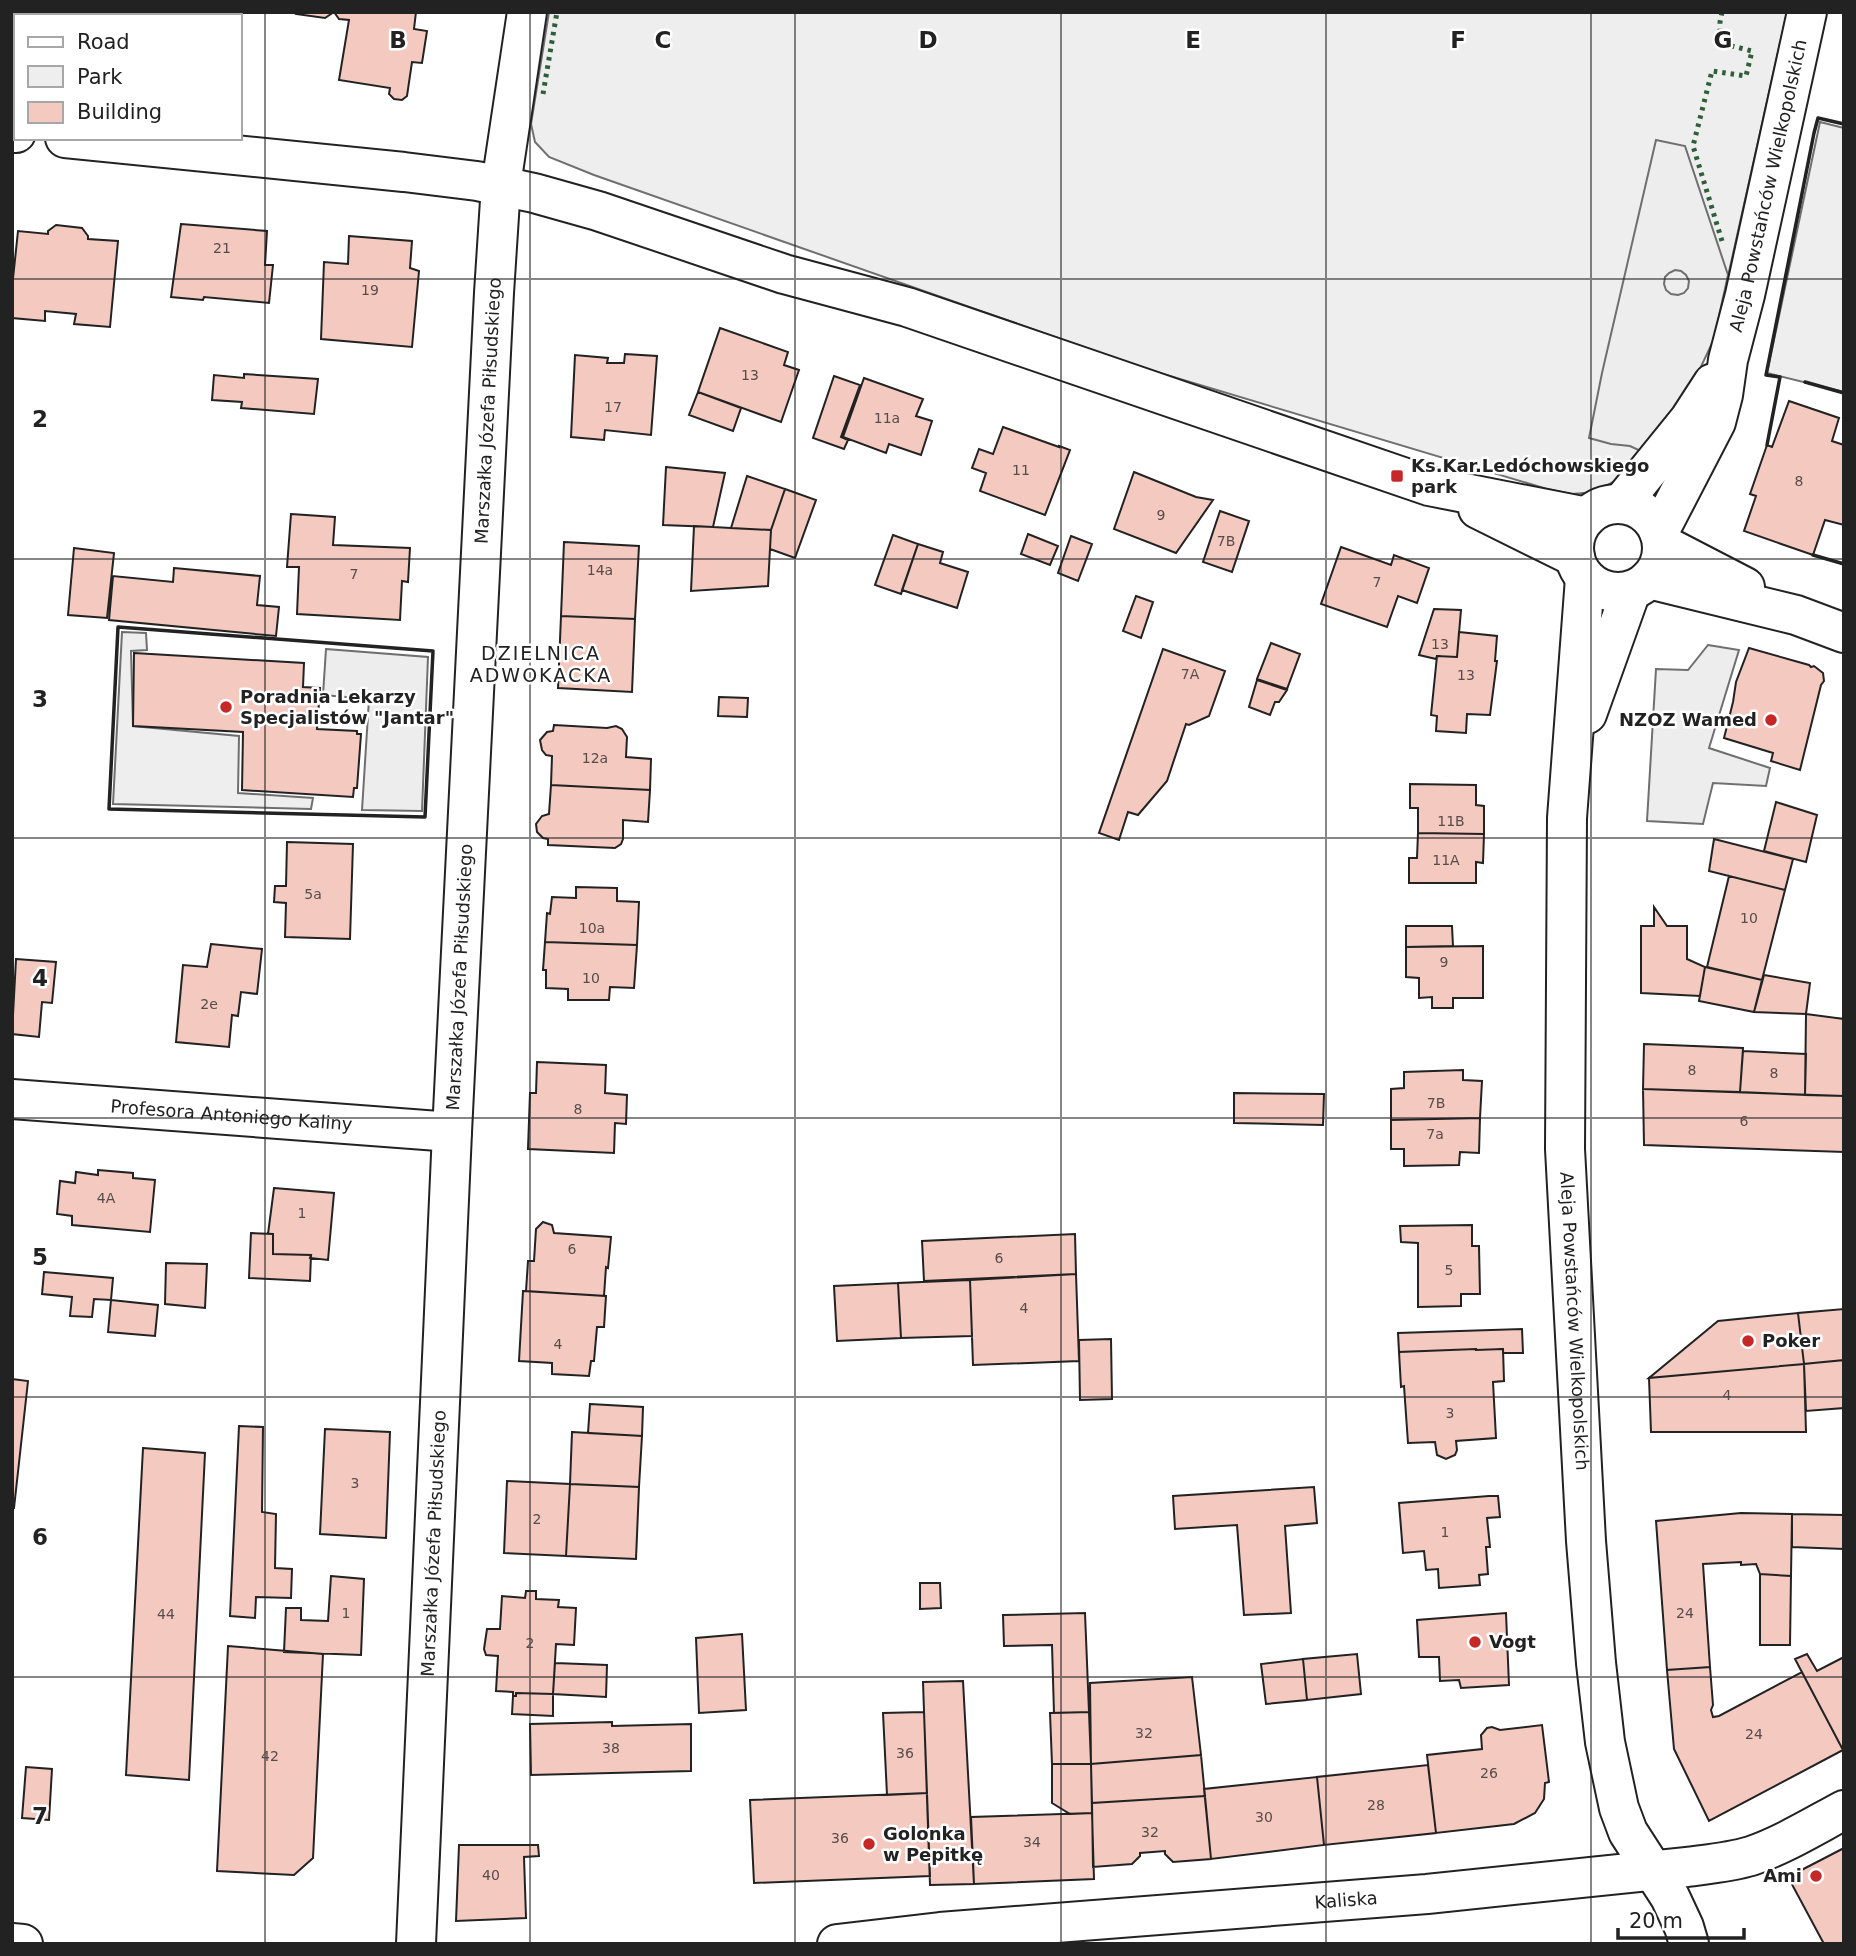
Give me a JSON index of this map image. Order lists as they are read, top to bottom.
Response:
{
  "streets": {
    "street": [
      "Aleja Powstańców Wielkopolskich",
      "Marszałka Józefa Piłsudskiego",
      "Profesora Antoniego Kaliny",
      "Kaliska"
    ]
  },
  "crossings": [
    ["Aleja Powstańców Wielkopolskich", "Kaliska"],
    ["Marszałka Józefa Piłsudskiego", "Profesora Antoniego Kaliny"]
  ],
  "districts": ["DZIELNICA ADWOKACKA"],
  "places": {
    "transit": ["Ks.Kar.Ledóchowskiego park"],
    "other": [
      "Poradnia Lekarzy Specjalistów \"Jantar\"",
      "NZOZ Wamed",
      "Poker",
      "Vogt",
      "Golonka w Pepitkę",
      "Ami"
    ]
  },
  "house_numbers": [
    "21",
    "19",
    "13",
    "17",
    "11a",
    "11",
    "8",
    "9",
    "7B",
    "14a",
    "7",
    "7",
    "13",
    "7A",
    "13",
    "12a",
    "11B",
    "11A",
    "5a",
    "10",
    "10a",
    "9",
    "10",
    "2e",
    "8",
    "8",
    "7B",
    "8",
    "6",
    "7a",
    "4A",
    "1",
    "6",
    "6",
    "5",
    "4",
    "4",
    "4",
    "3",
    "3",
    "2",
    "1",
    "1",
    "24",
    "44",
    "2",
    "32",
    "24",
    "38",
    "36",
    "42",
    "26",
    "28",
    "30",
    "32",
    "36",
    "34",
    "40"
  ],
  "legend": ["Road", "Park", "Building"],
  "scale_bar": "20 m",
  "grid": {
    "columns": [
      "B",
      "C",
      "D",
      "E",
      "F",
      "G"
    ],
    "rows": [
      "2",
      "3",
      "4",
      "5",
      "6",
      "7"
    ]
  }
}
